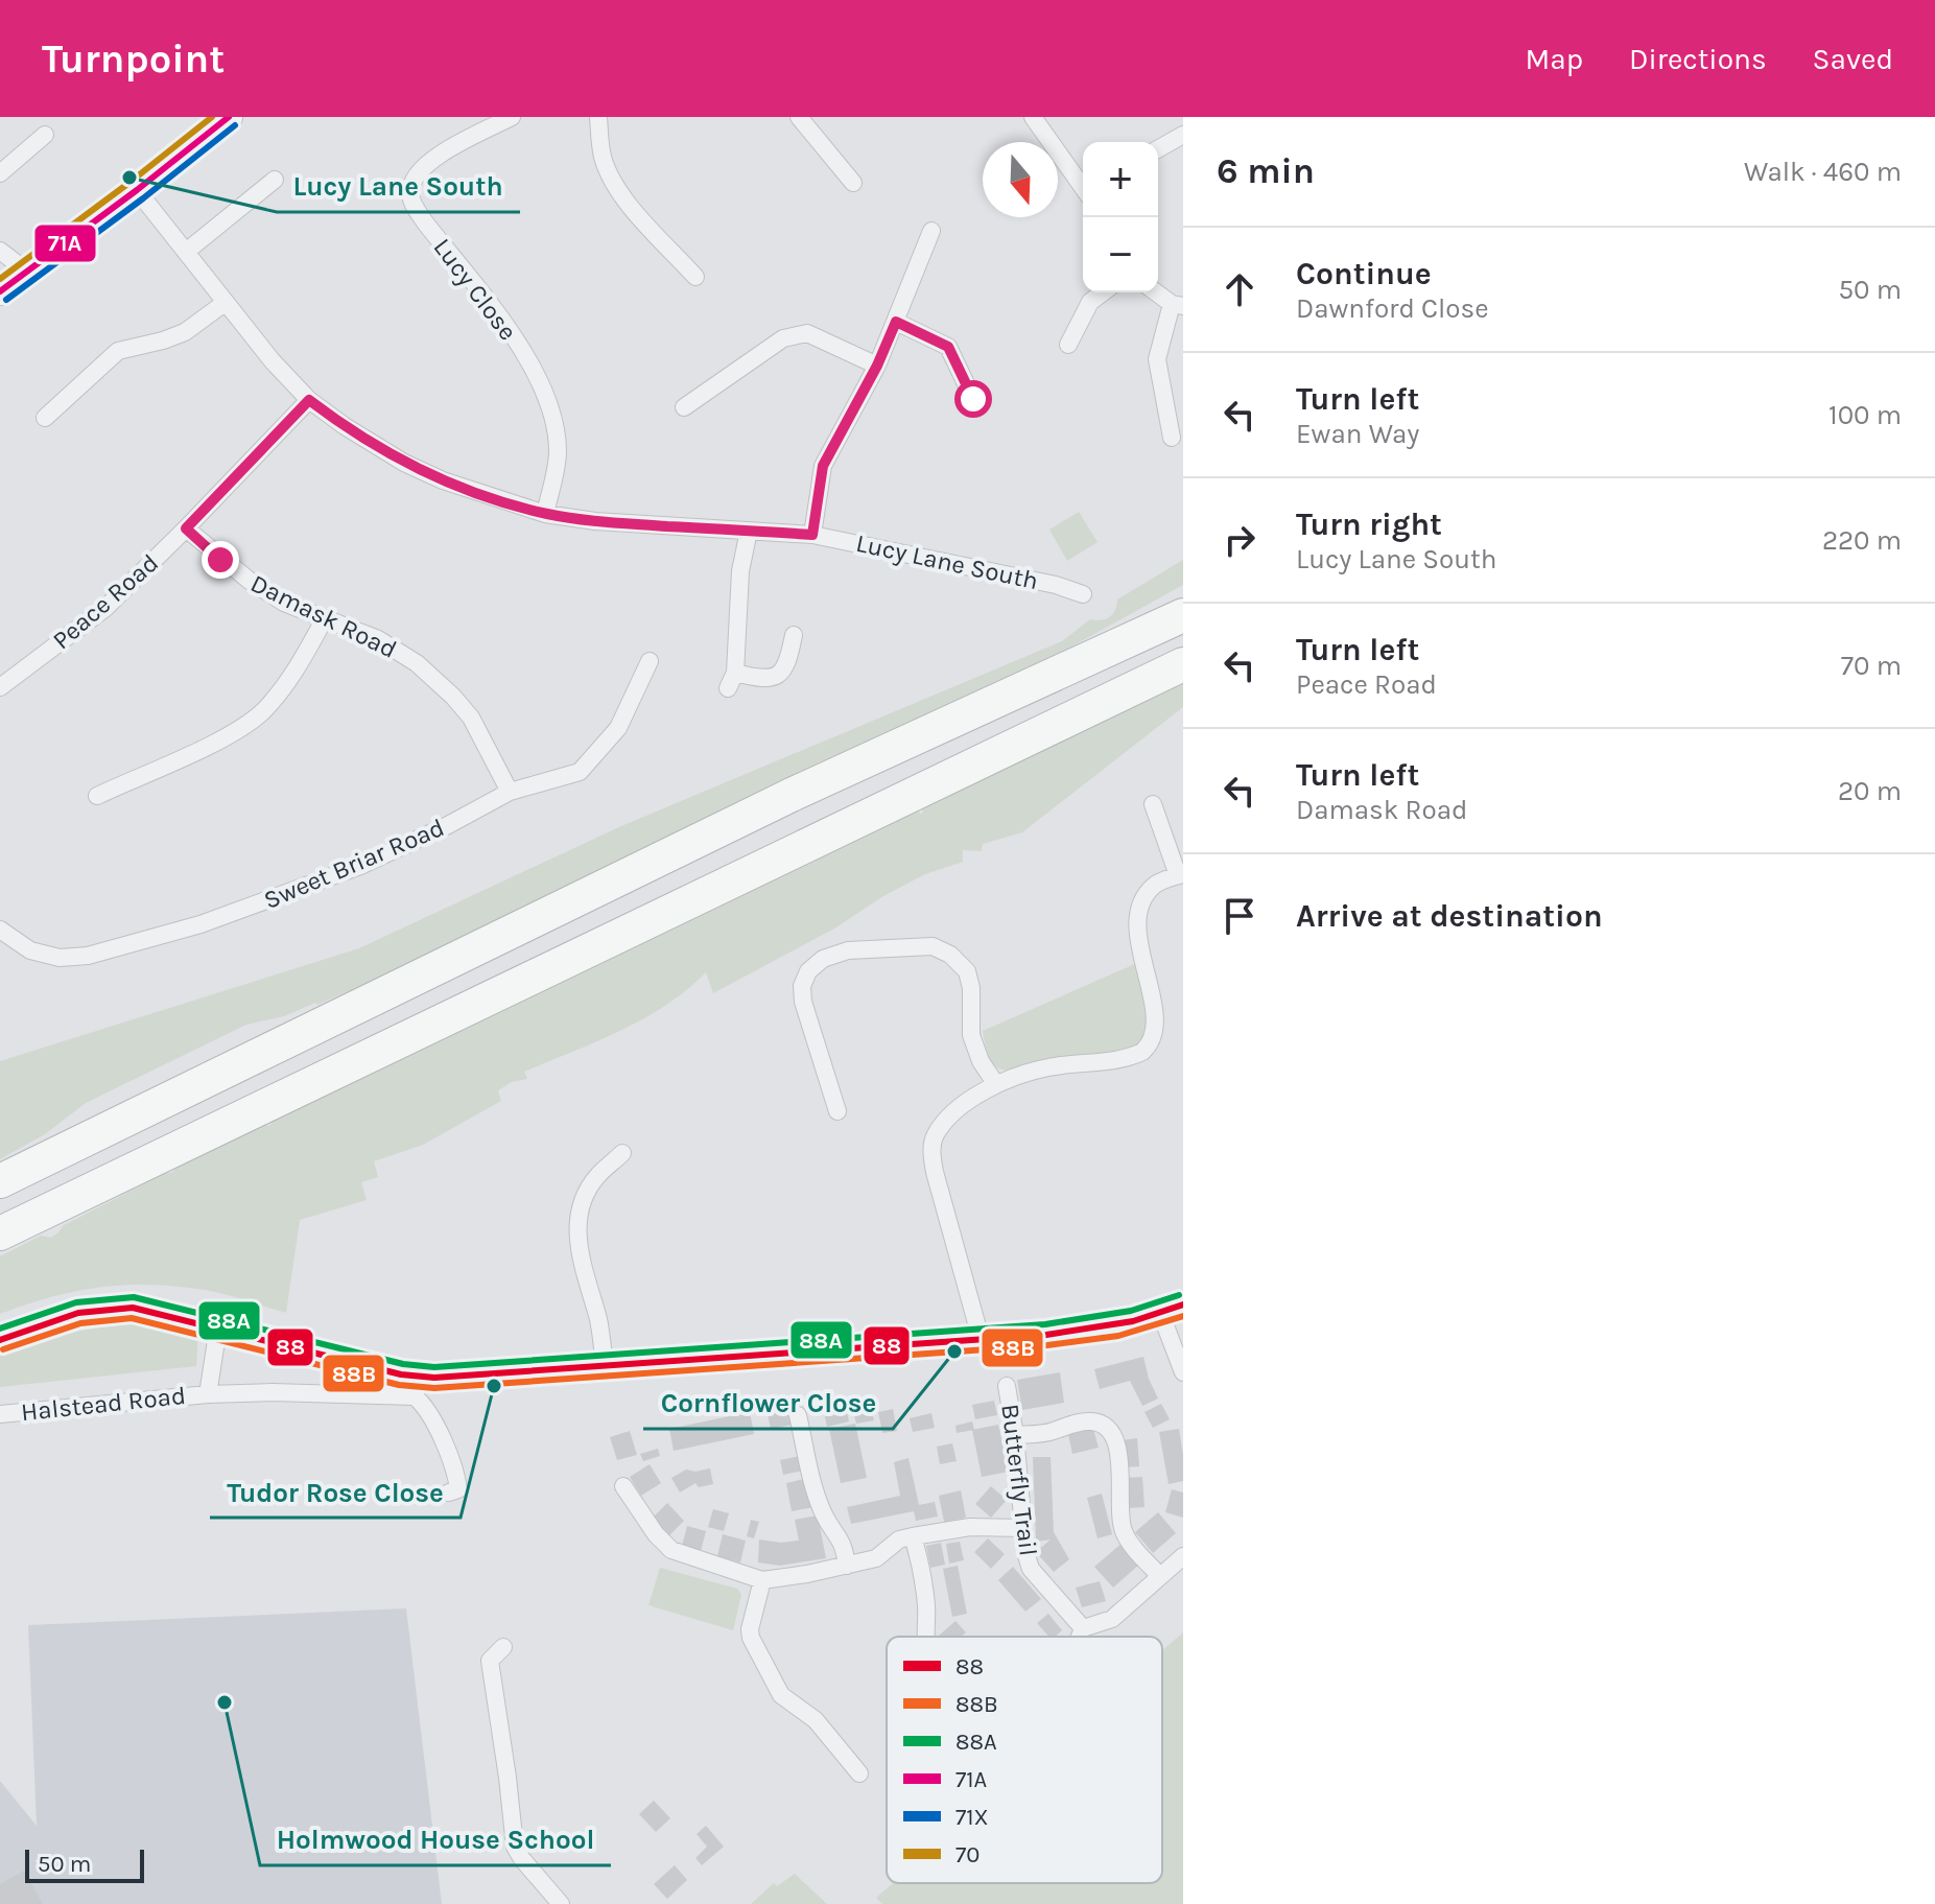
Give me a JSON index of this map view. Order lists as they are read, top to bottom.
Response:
{
  "streets": {
    "street": [
      "Lucy Close",
      "Lucy Lane South",
      "Peace Road",
      "Damask Road",
      "Sweet Briar Road",
      "Halstead Road",
      "Butterfly Trail"
    ]
  },
  "crossings": [
    ["Lucy Close", "Lucy Lane South"],
    ["Lucy Lane South", "Peace Road"],
    ["Peace Road", "Damask Road"],
    ["Damask Road", "Sweet Briar Road"]
  ],
  "places": [
    "Lucy Lane South",
    "Cornflower Close",
    "Tudor Rose Close",
    "Holmwood House School"
  ],
  "lines": [
    "transit line 71A",
    "transit line 70",
    "transit line 71X",
    "transit line 88A",
    "transit line 88",
    "transit line 88B"
  ],
  "legend": [
    "88",
    "88B",
    "88A",
    "71A",
    "71X",
    "70"
  ],
  "scale_bar": "50 m",
  "north": "bottom",
  "page": {
    "header": "Turnpoint",
    "nav": ["Map", "Directions", "Saved"],
    "heading": ["6 min", "Walk · 460 m"],
    "map_buttons": ["+", "−"],
    "list": [
      ["Continue", "Dawnford Close", "50 m"],
      ["Turn left", "Ewan Way", "100 m"],
      ["Turn right", "Lucy Lane South", "220 m"],
      ["Turn left", "Peace Road", "70 m"],
      ["Turn left", "Damask Road", "20 m"],
      "Arrive at destination"
    ],
    "scale": "50 m"
  }
}
